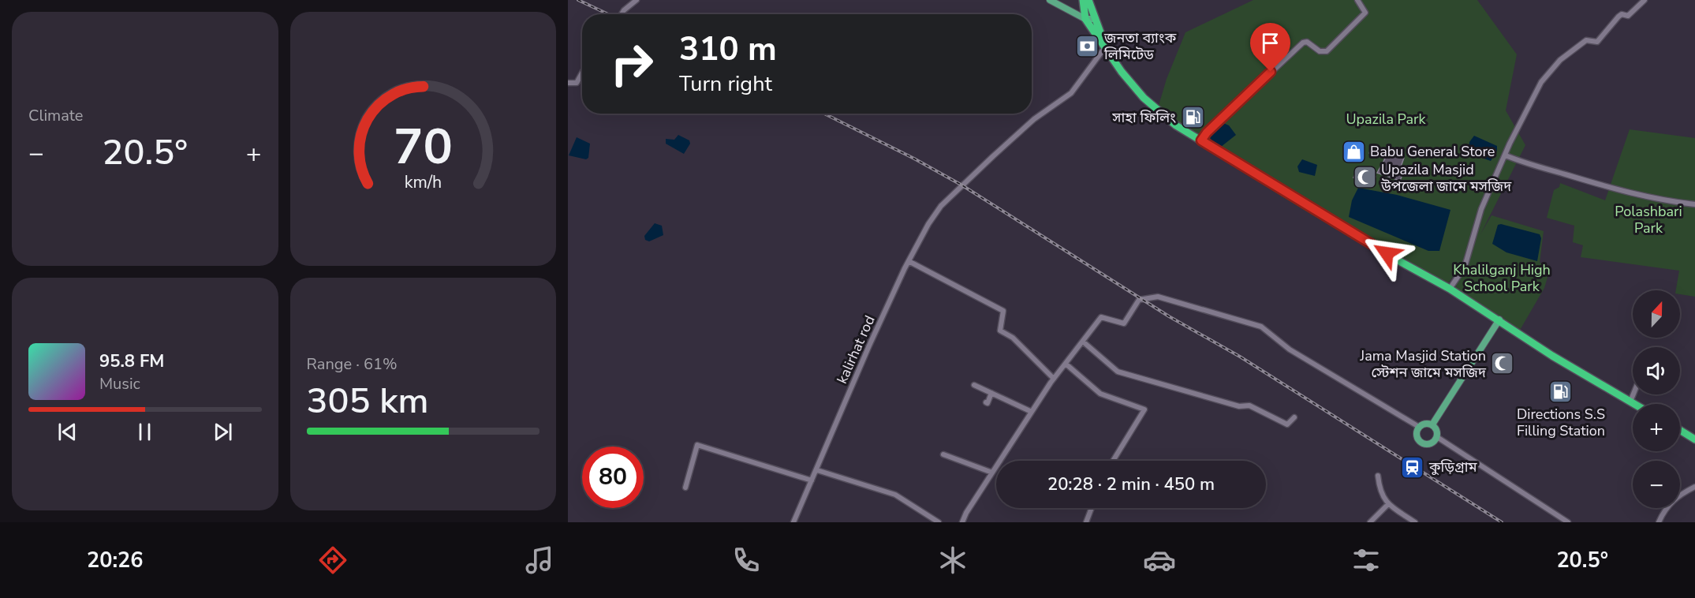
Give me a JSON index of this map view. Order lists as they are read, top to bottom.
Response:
{
  "streets": {
    "street": ["kalirhat rod"]
  },
  "parks": ["Upazila Park", "Polashbari Park", "Khalilganj High School Park"],
  "places": {
    "bank": ["জনতা ব্যাংক লিমিটেড"],
    "fuel station": ["সাহা ফিলিং", "Directions S.S Filling Station"],
    "shop": ["Babu General Store"],
    "mosque": ["Upazila Masjid উপজেলা জামে মসজিদ", "Jama Masjid Station স্টেশন জামে মসজিদ"],
    "station": ["কুড়িগ্রাম"]
  },
  "north": "top",
  "page": {
    "tile": [
      "Climate",
      ["Range · 61%", "305 km"]
    ],
    "turn": ["310 m", "Turn right"],
    "heat": ["−", "20.5°", "+"],
    "map_buttons": ["+", "−"],
    "song": ["95.8 FM", "Music"],
    "limit": "80",
    "trip": "20:28 · 2 min · 450 m",
    "tabs": ["20:26", "20.5°"],
    "gauge": ["70", "km/h"]
  }
}
